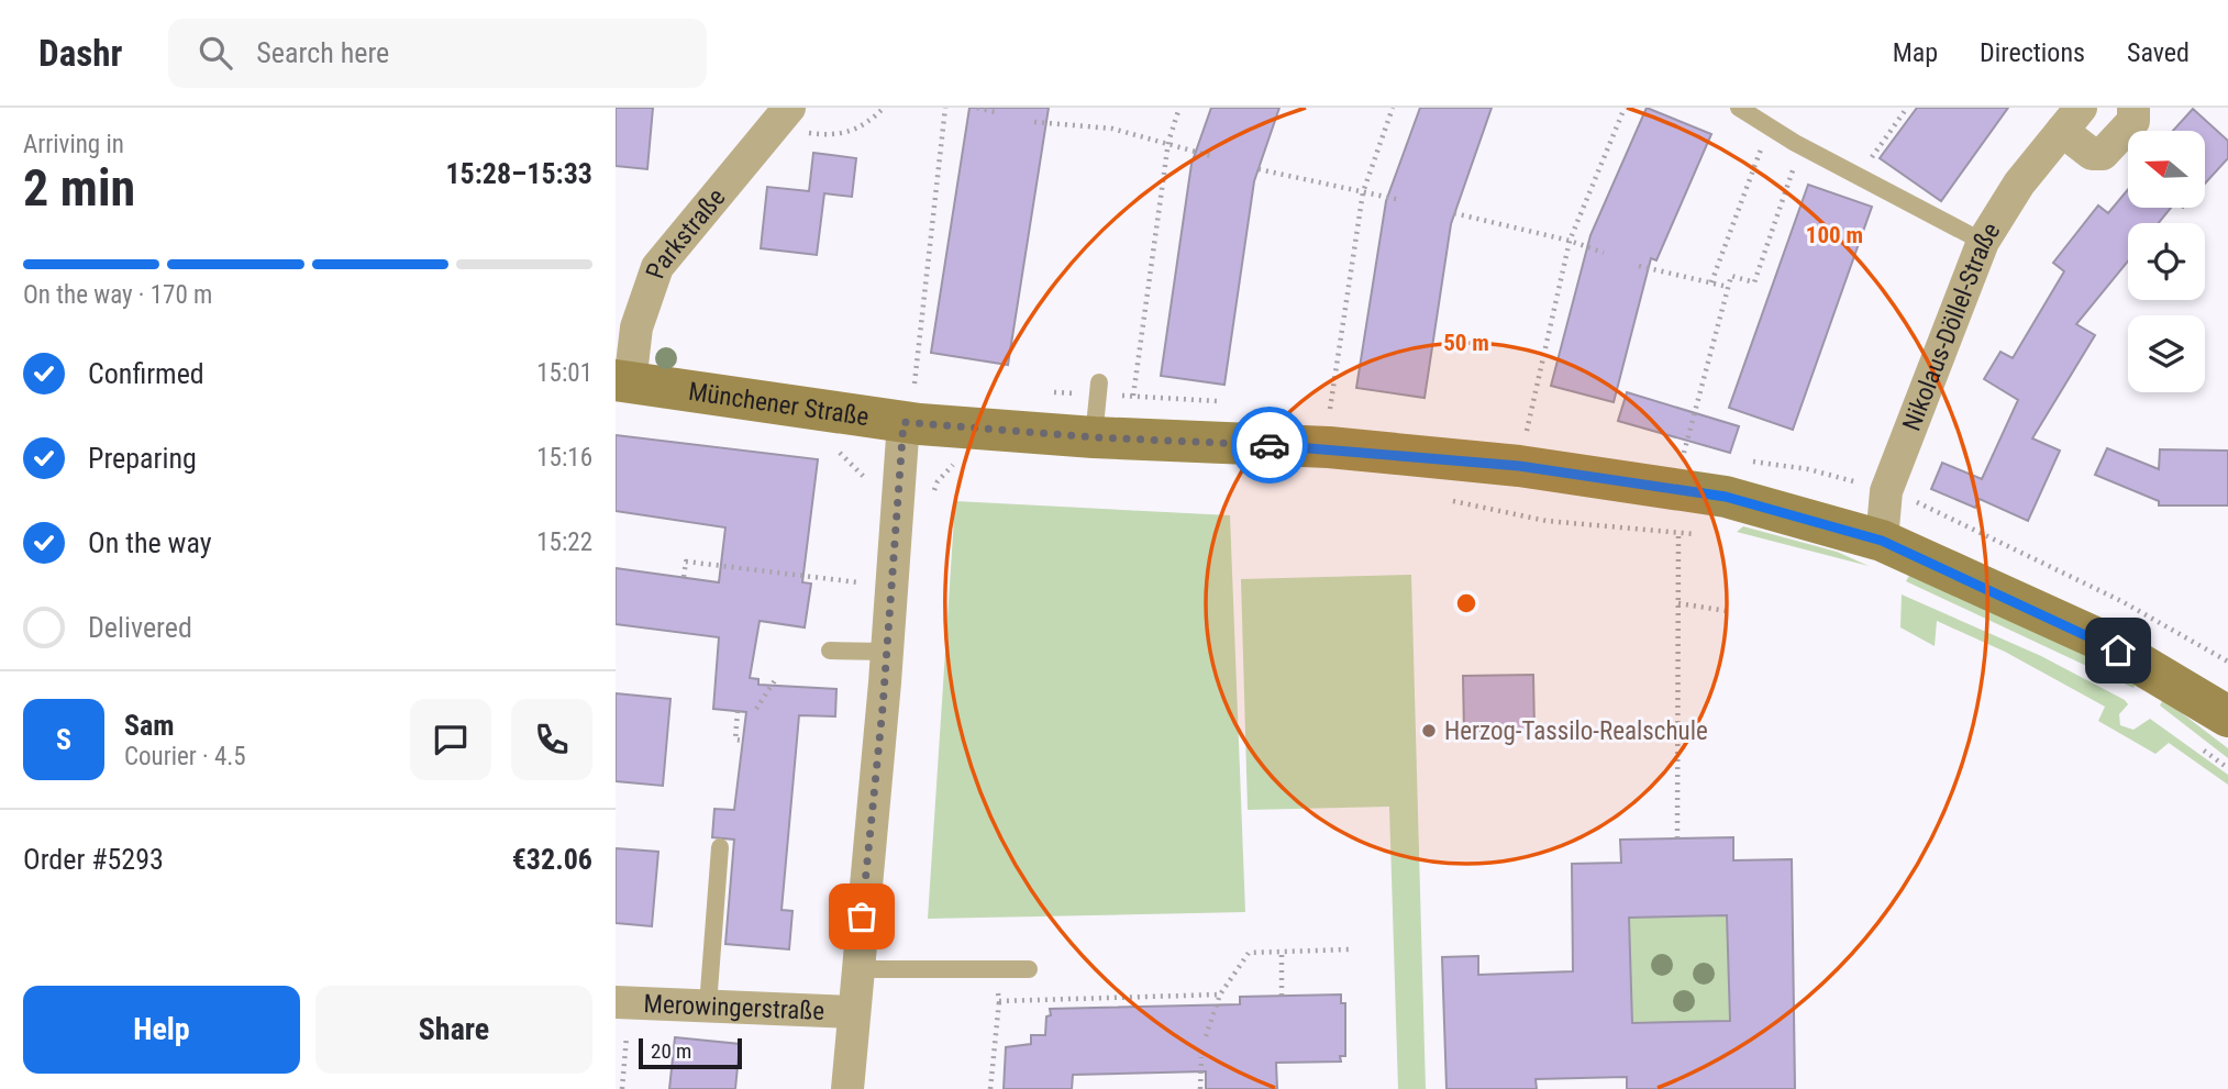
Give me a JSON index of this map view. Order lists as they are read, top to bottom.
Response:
{
  "streets": {
    "street": [
      "Parkstraße",
      "Nikolaus-Döllel-Straße",
      "Münchener Straße",
      "Merowingerstraße"
    ]
  },
  "crossings": [
    ["Parkstraße", "Münchener Straße"],
    ["Nikolaus-Döllel-Straße", "Münchener Straße"]
  ],
  "places": ["Herzog-Tassilo-Realschule"],
  "scale_bar": "20 m",
  "north": "left",
  "page": {
    "header": "Dashr",
    "search": "Search here",
    "nav": ["Map", "Directions", "Saved"],
    "heading": ["2 min", "Arriving in", "15:28–15:33"],
    "panel": [
      "Sam",
      "Courier · 4.5",
      "Order #5293",
      "€32.06"
    ],
    "bar": "On the way · 170 m",
    "list": [
      ["Confirmed", "15:01"],
      ["Preparing", "15:16"],
      ["On the way", "15:22"],
      "Delivered"
    ],
    "round": "S",
    "buttons": ["Help", "Share"],
    "scale": "20 m"
  },
  "rings": ["100 m", "50 m"]
}
